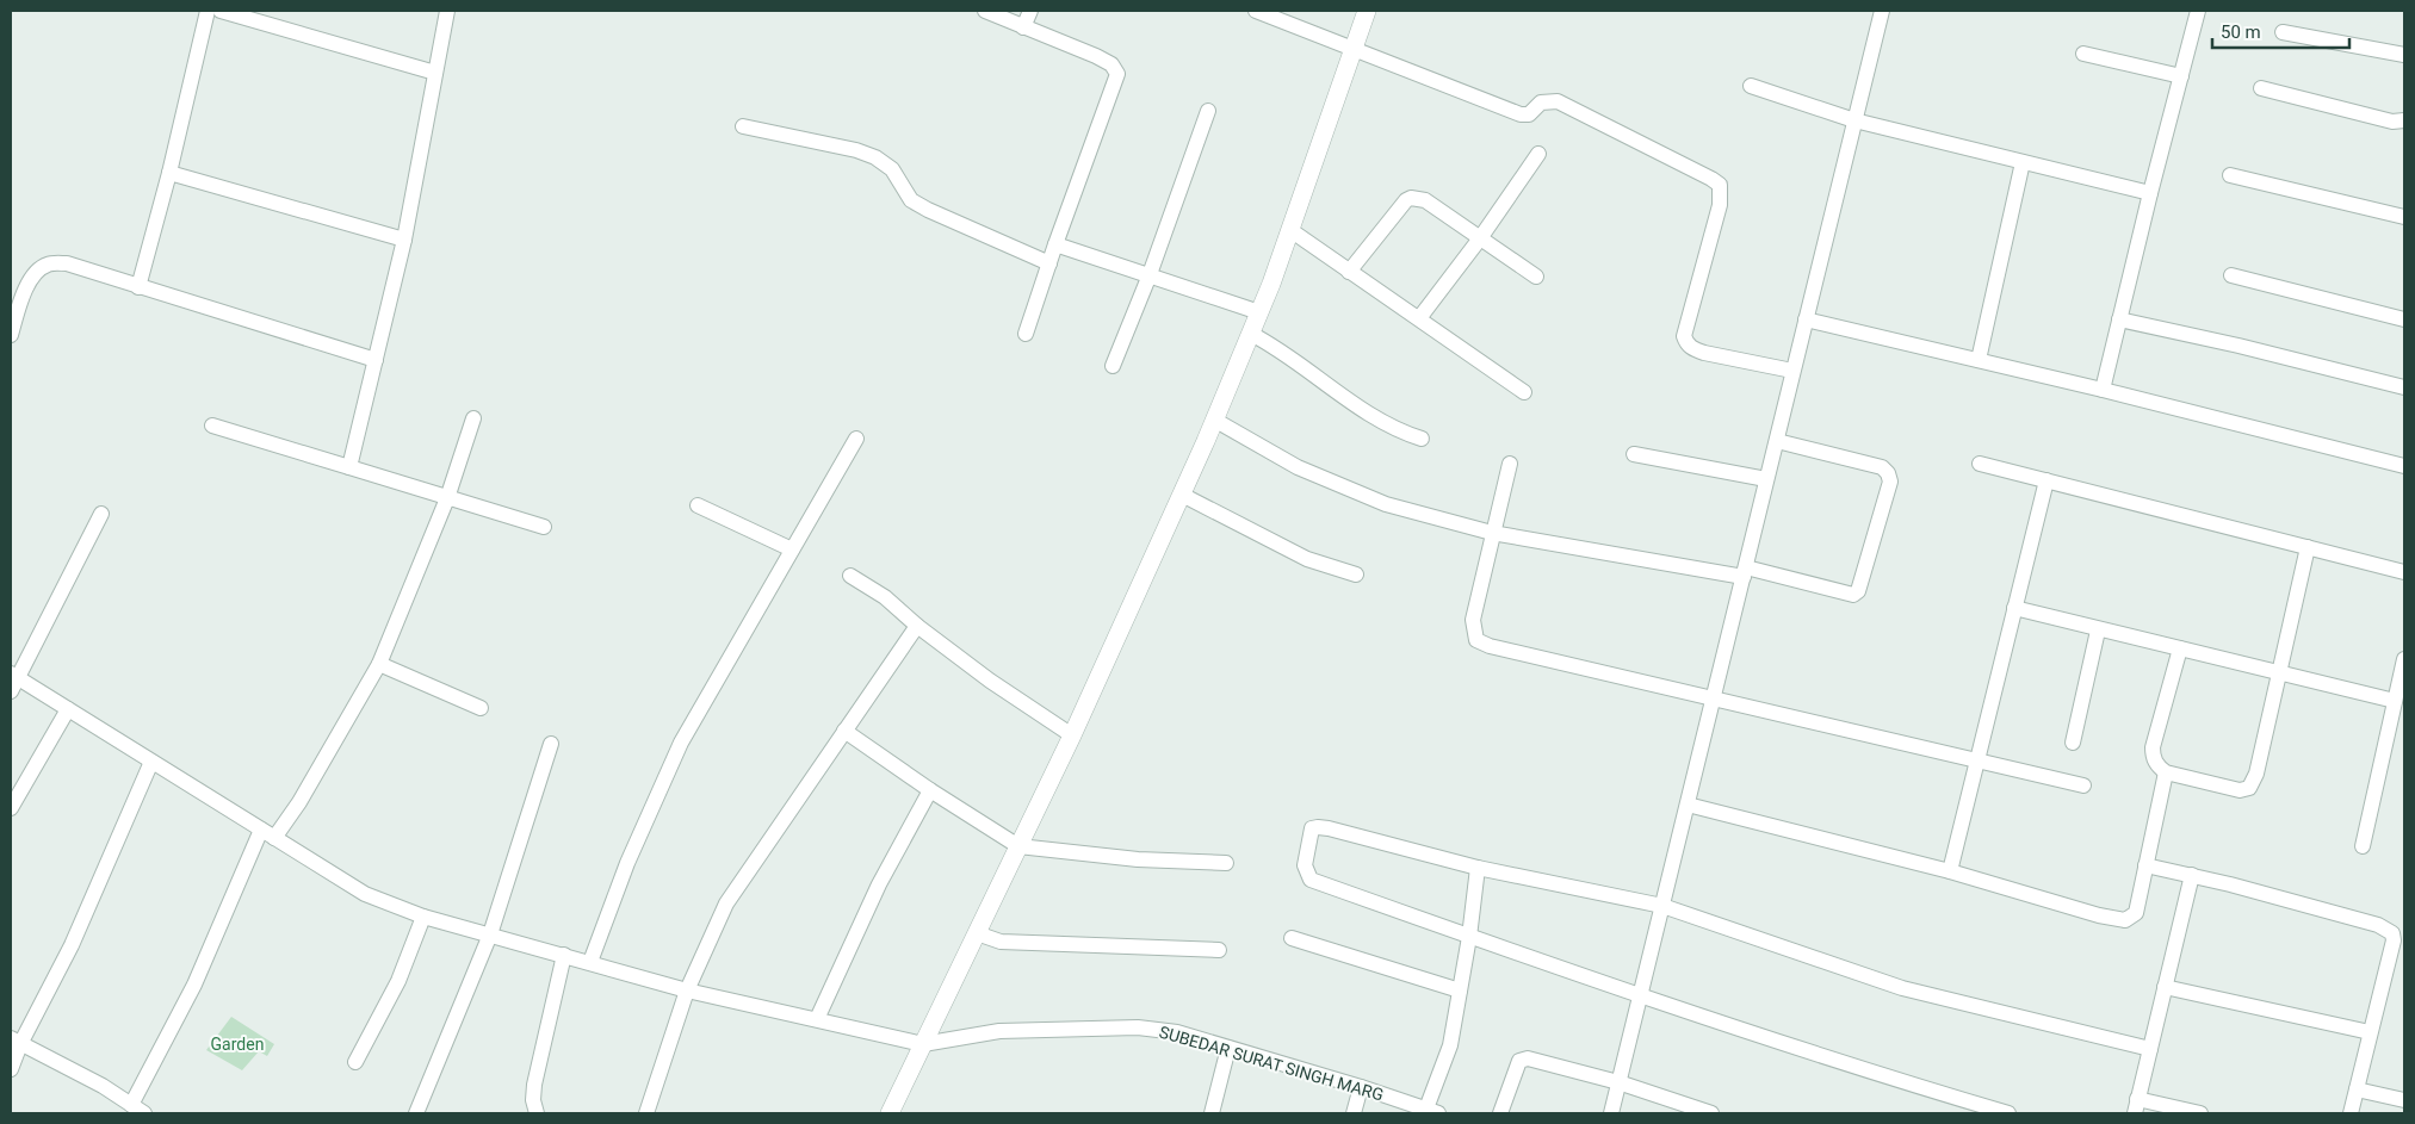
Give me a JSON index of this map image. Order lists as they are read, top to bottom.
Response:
{
  "streets": {
    "street": ["SUBEDAR SURAT SINGH MARG"]
  },
  "parks": ["Garden"],
  "scale_bar": "50 m"
}
